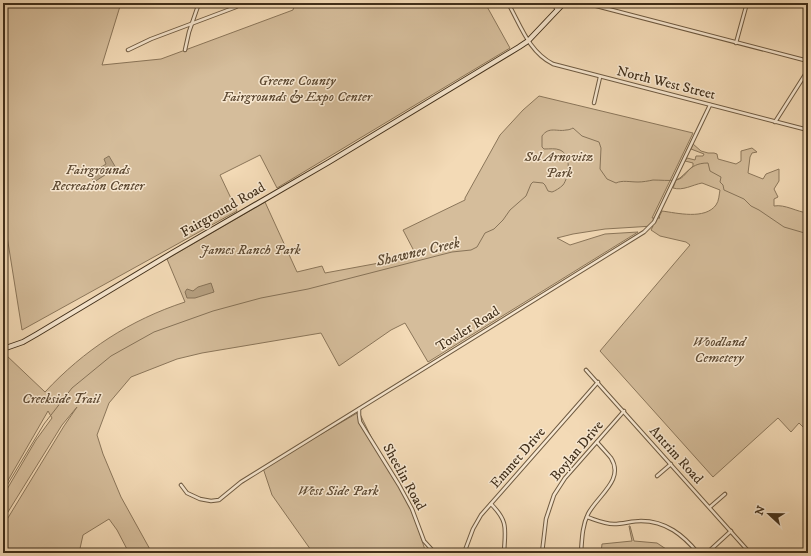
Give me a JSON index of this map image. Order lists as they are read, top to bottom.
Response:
{
  "streets": {
    "street": [
      "North West Street",
      "Fairground Road",
      "Towler Road",
      "Boylan Drive",
      "Antrim Road",
      "Emmet Drive",
      "Sheelin Road"
    ]
  },
  "crossings": [
    ["North West Street", "Fairground Road"],
    ["North West Street", "Towler Road"],
    ["Towler Road", "Sheelin Road"],
    ["Boylan Drive", "Antrim Road"],
    ["Antrim Road", "Emmet Drive"]
  ],
  "water": ["Shawnee Creek"],
  "parks": [
    "Greene County Fairgrounds & Expo Center",
    "Sol Arnovitz Park",
    "Fairgrounds Recreation Center",
    "James Ranch Park",
    "Woodland Cemetery",
    "Creekside Trail",
    "West Side Park"
  ],
  "north": "left"
}
